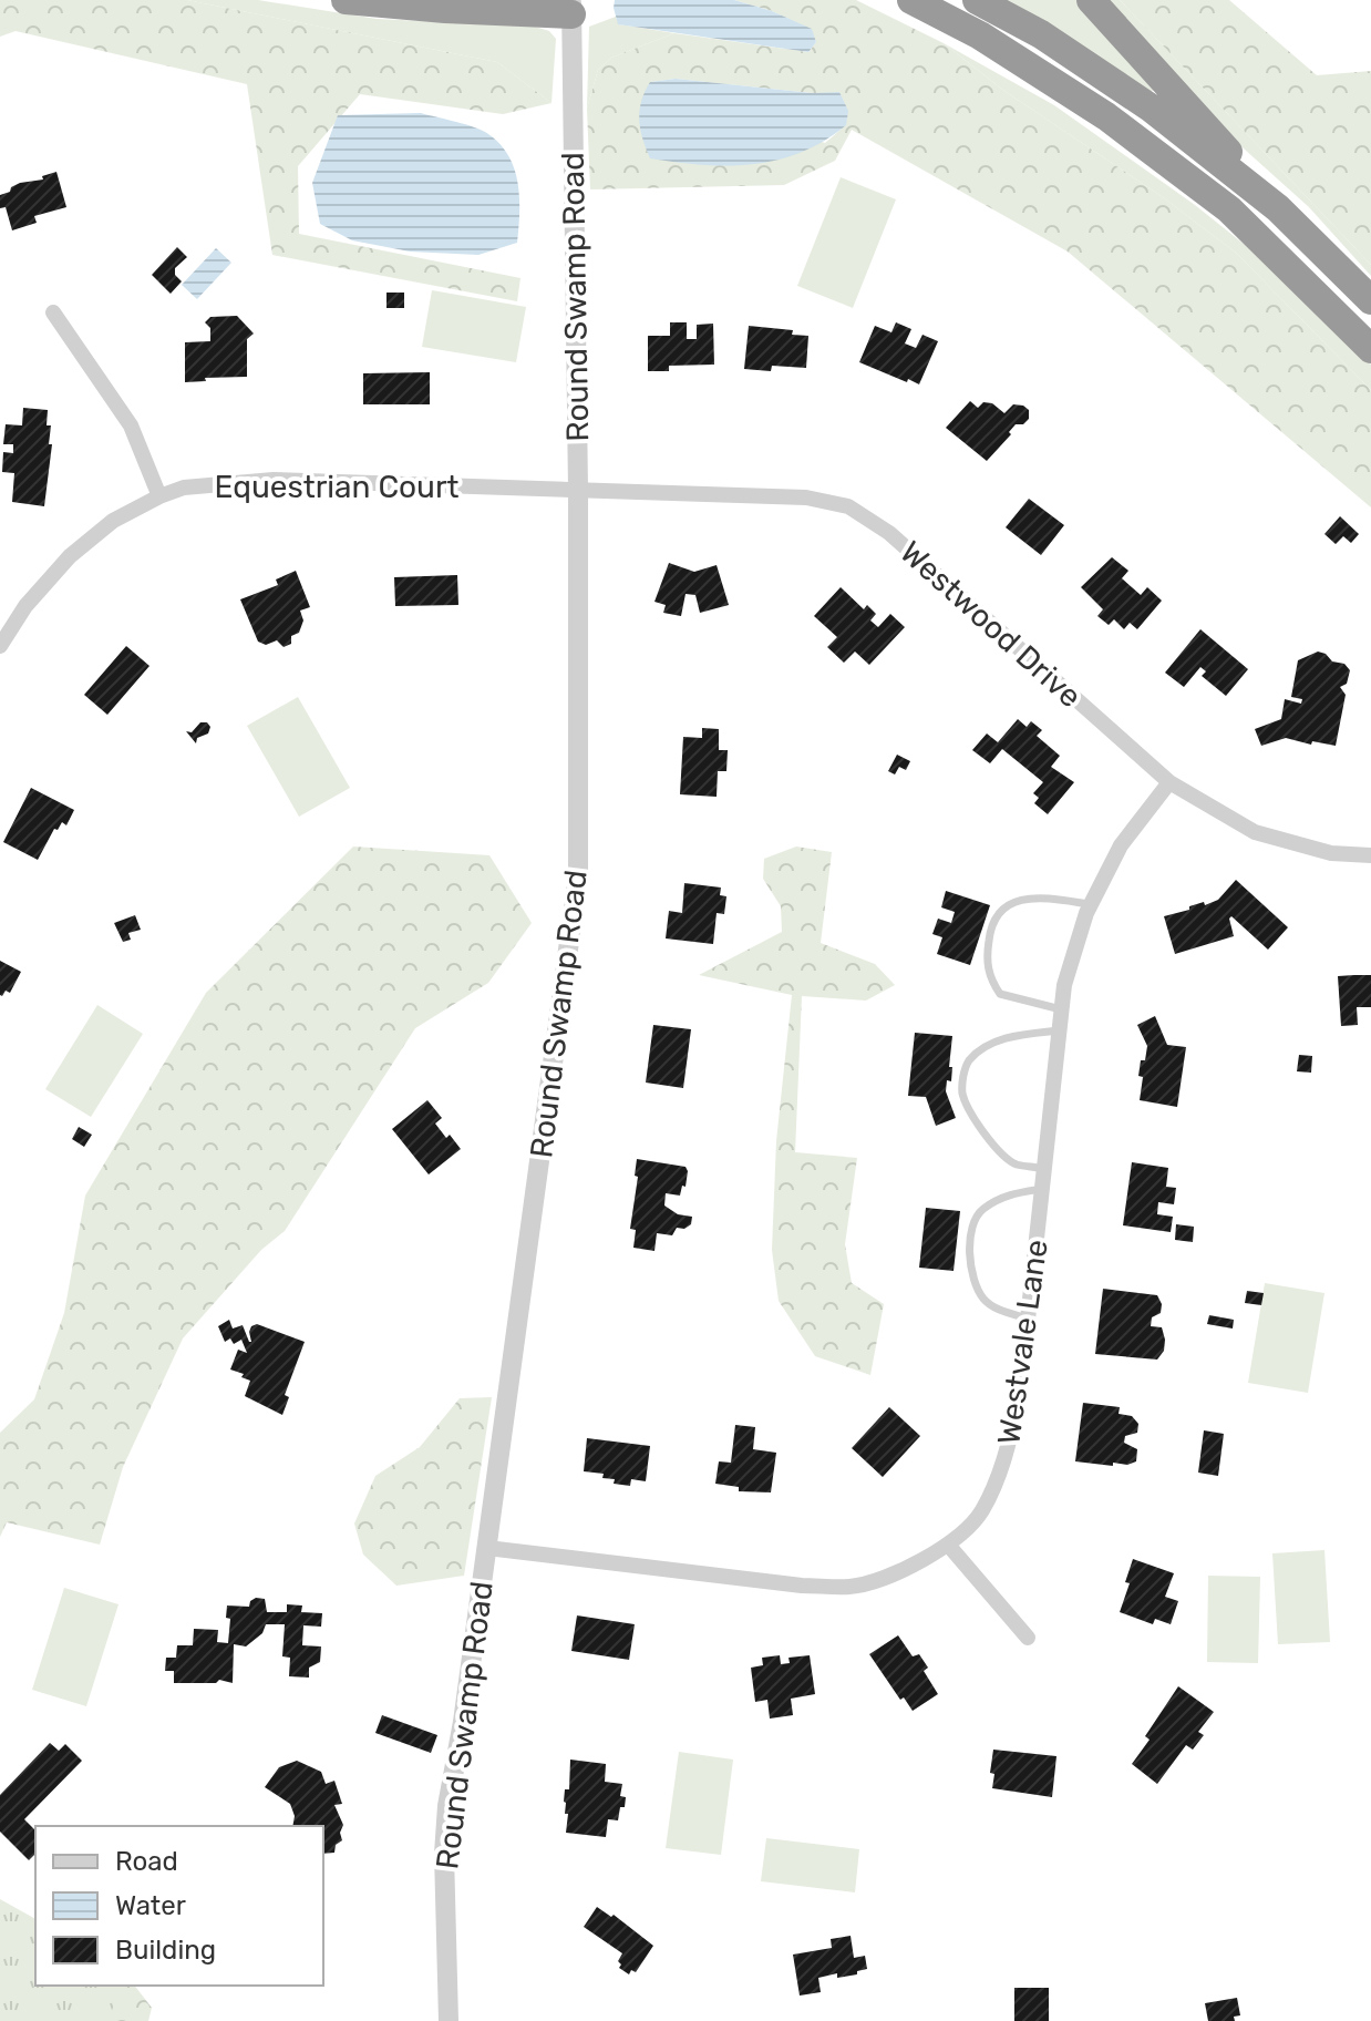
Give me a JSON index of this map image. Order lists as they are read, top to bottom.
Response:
{
  "streets": {
    "street": [
      "Round Swamp Road",
      "Equestrian Court",
      "Westwood Drive",
      "Westvale Lane"
    ]
  },
  "crossings": [
    ["Round Swamp Road", "Equestrian Court"],
    ["Round Swamp Road", "Westwood Drive"],
    ["Round Swamp Road", "Westvale Lane"],
    ["Equestrian Court", "Westwood Drive"],
    ["Westwood Drive", "Westvale Lane"]
  ],
  "legend": ["Road", "Water", "Building"]
}
